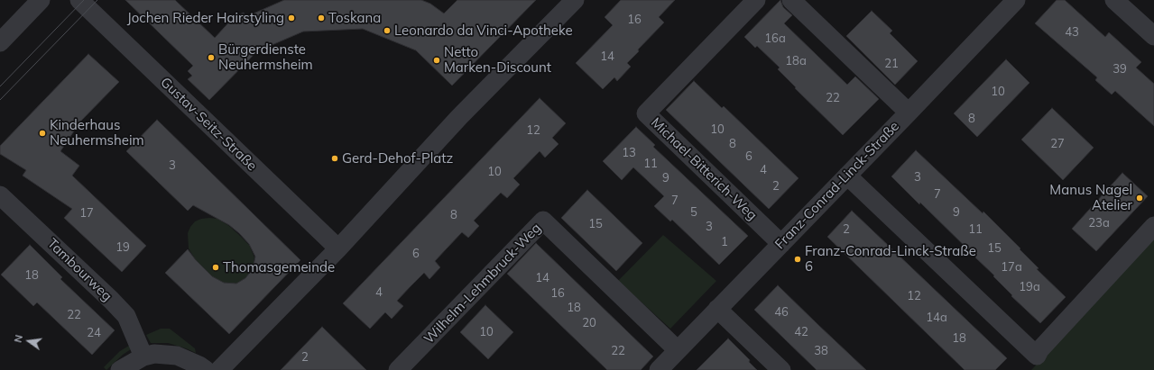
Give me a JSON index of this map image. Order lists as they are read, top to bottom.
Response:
{
  "streets": {
    "street": [
      "Gustav-Seitz-Straße",
      "Michael-Bitterich-Weg",
      "Franz-Conrad-Linck-Straße",
      "Tambourweg",
      "Wilhelm-Lehmbruck-Weg"
    ]
  },
  "crossings": [
    ["Michael-Bitterich-Weg", "Franz-Conrad-Linck-Straße"],
    ["Franz-Conrad-Linck-Straße", "Wilhelm-Lehmbruck-Weg"]
  ],
  "places": [
    "Jochen Rieder Hairstyling",
    "Toskana",
    "Leonardo da Vinci-Apotheke",
    "Bürgerdienste Neuhermsheim",
    "Netto Marken-Discount",
    "Kinderhaus Neuhermsheim",
    "Gerd-Dehof-Platz",
    "Manus Nagel Atelier",
    "Franz-Conrad-Linck-Straße 6",
    "Thomasgemeinde"
  ],
  "house_numbers": [
    "16",
    "43",
    "16a",
    "14",
    "18a",
    "21",
    "39",
    "10",
    "22",
    "8",
    "10",
    "12",
    "8",
    "27",
    "13",
    "6",
    "11",
    "3",
    "4",
    "10",
    "3",
    "9",
    "2",
    "7",
    "7",
    "5",
    "9",
    "17",
    "8",
    "23a",
    "15",
    "3",
    "2",
    "11",
    "1",
    "19",
    "15",
    "6",
    "17a",
    "18",
    "14",
    "19a",
    "4",
    "16",
    "12",
    "18",
    "46",
    "22",
    "14a",
    "20",
    "10",
    "42",
    "24",
    "18",
    "22",
    "38",
    "2"
  ],
  "north": "left"
}
